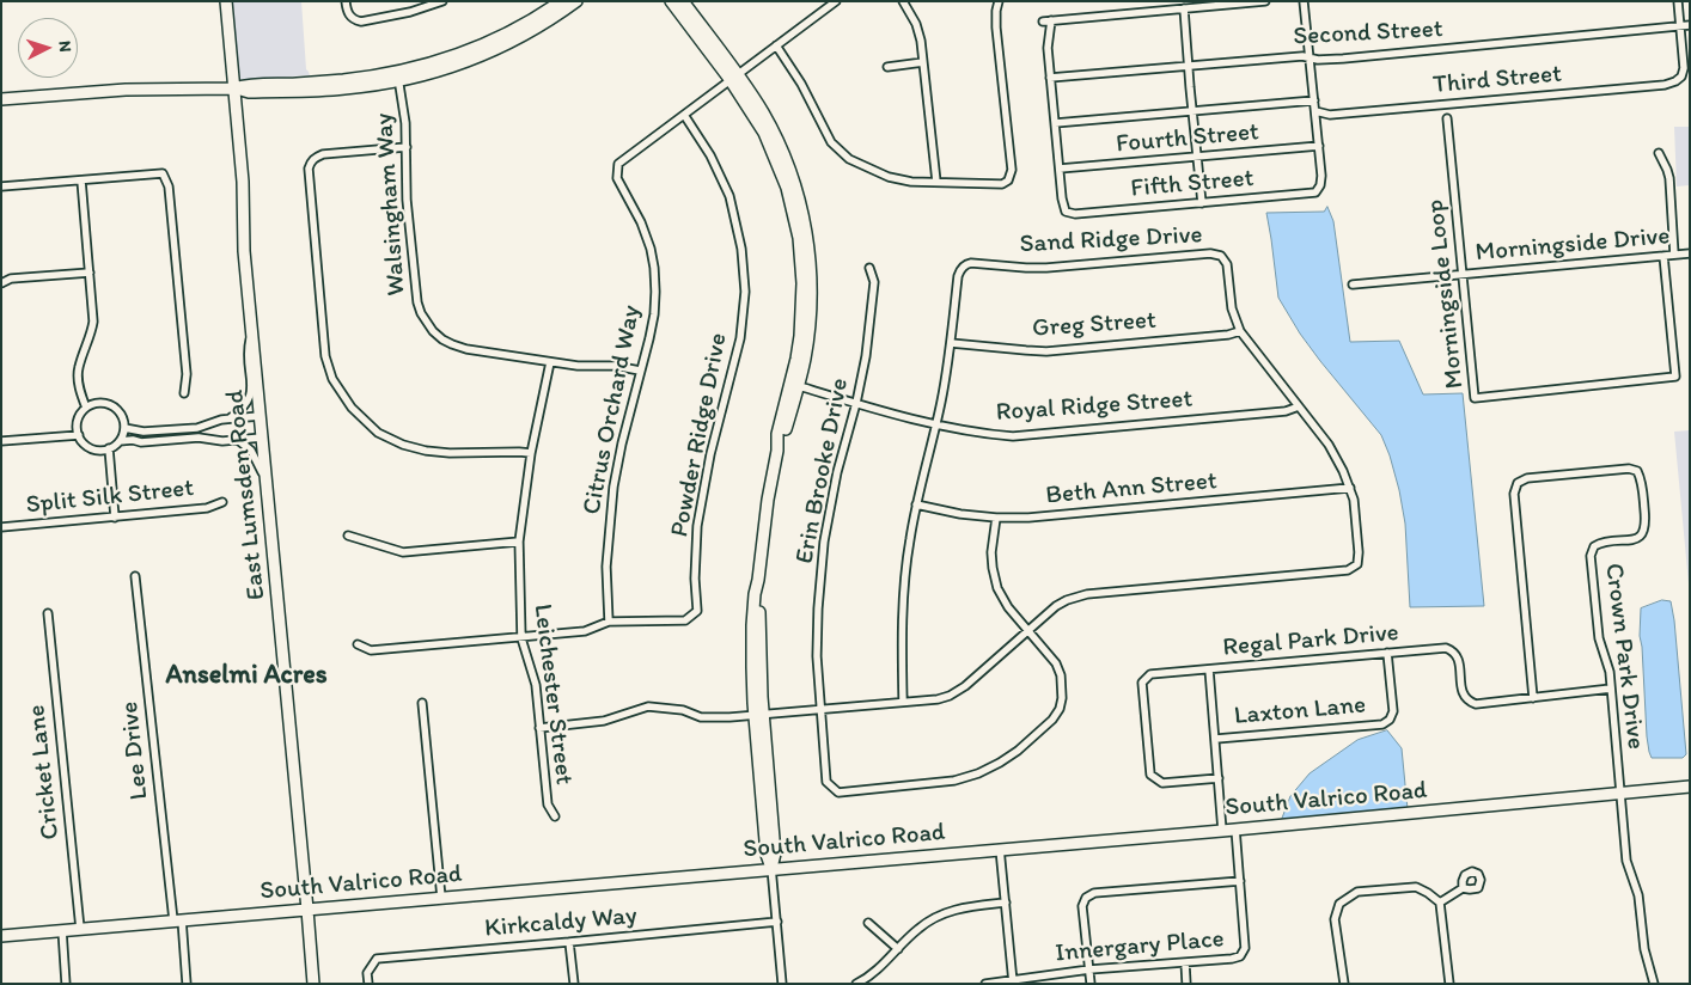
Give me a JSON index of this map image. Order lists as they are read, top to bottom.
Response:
{
  "streets": {
    "street": [
      "Second Street",
      "Third Street",
      "Fourth Street",
      "Fifth Street",
      "Walsingham Way",
      "Sand Ridge Drive",
      "Morningside Drive",
      "Morningside Loop",
      "Greg Street",
      "Royal Ridge Street",
      "Citrus Orchard Way",
      "Powder Ridge Drive",
      "Erin Brooke Drive",
      "Beth Ann Street",
      "East Lumsden Road",
      "Split Silk Street",
      "Regal Park Drive",
      "Crown Park Drive",
      "Leichester Street",
      "Laxton Lane",
      "Lee Drive",
      "Cricket Lane",
      "South Valrico Road",
      "Kirkcaldy Way",
      "Innergary Place"
    ]
  },
  "crossings": [
    ["Fourth Street", "Fifth Street"],
    ["Walsingham Way", "Citrus Orchard Way"],
    ["Walsingham Way", "Leichester Street"],
    ["Sand Ridge Drive", "Greg Street"],
    ["Sand Ridge Drive", "Royal Ridge Street"],
    ["Sand Ridge Drive", "Erin Brooke Drive"],
    ["Sand Ridge Drive", "Beth Ann Street"],
    ["Sand Ridge Drive", "Leichester Street"],
    ["Morningside Drive", "Morningside Loop"],
    ["Royal Ridge Street", "Erin Brooke Drive"],
    ["Citrus Orchard Way", "Powder Ridge Drive"],
    ["Powder Ridge Drive", "Leichester Street"],
    ["Erin Brooke Drive", "Beth Ann Street"],
    ["East Lumsden Road", "South Valrico Road"],
    ["Regal Park Drive", "Crown Park Drive"],
    ["Regal Park Drive", "Laxton Lane"],
    ["Crown Park Drive", "South Valrico Road"],
    ["Lee Drive", "South Valrico Road"],
    ["Cricket Lane", "South Valrico Road"],
    ["South Valrico Road", "Innergary Place"]
  ],
  "districts": ["Anselmi Acres"],
  "north": "right"
}
